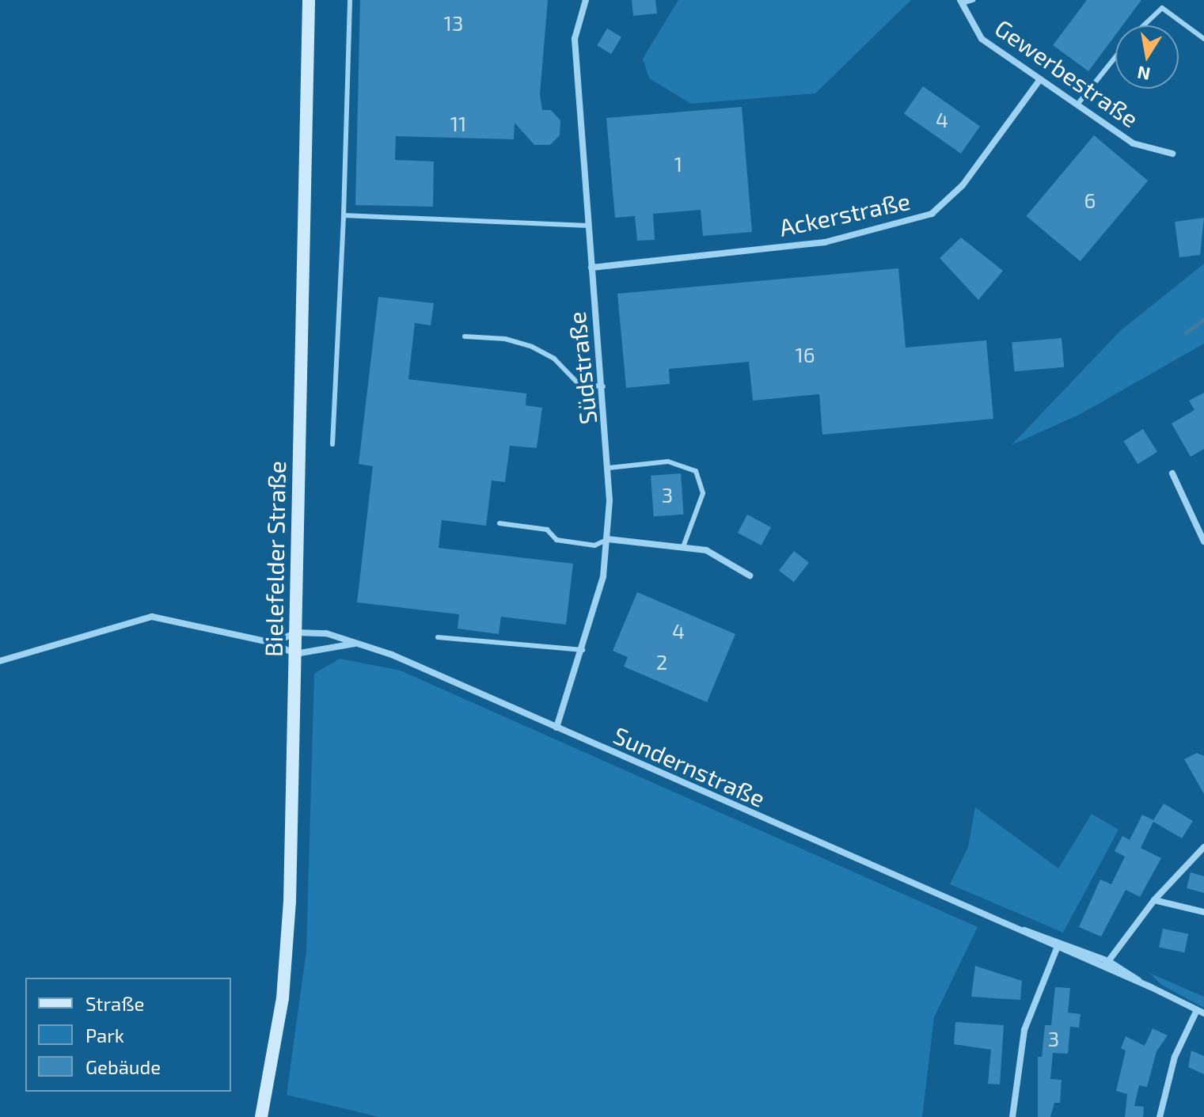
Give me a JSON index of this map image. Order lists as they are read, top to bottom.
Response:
{
  "streets": {
    "main road": ["Bielefelder Straße"],
    "street": [
      "Gewerbestraße",
      "Ackerstraße",
      "Südstraße",
      "Sundernstraße"
    ]
  },
  "crossings": [
    ["Gewerbestraße", "Ackerstraße"],
    ["Ackerstraße", "Südstraße"],
    ["Südstraße", "Sundernstraße"],
    ["Bielefelder Straße", "Sundernstraße"]
  ],
  "house_numbers": [
    "13",
    "4",
    "11",
    "1",
    "6",
    "16",
    "3",
    "4",
    "2",
    "3"
  ],
  "legend": ["Straße", "Park", "Gebäude"],
  "north": "bottom"
}
